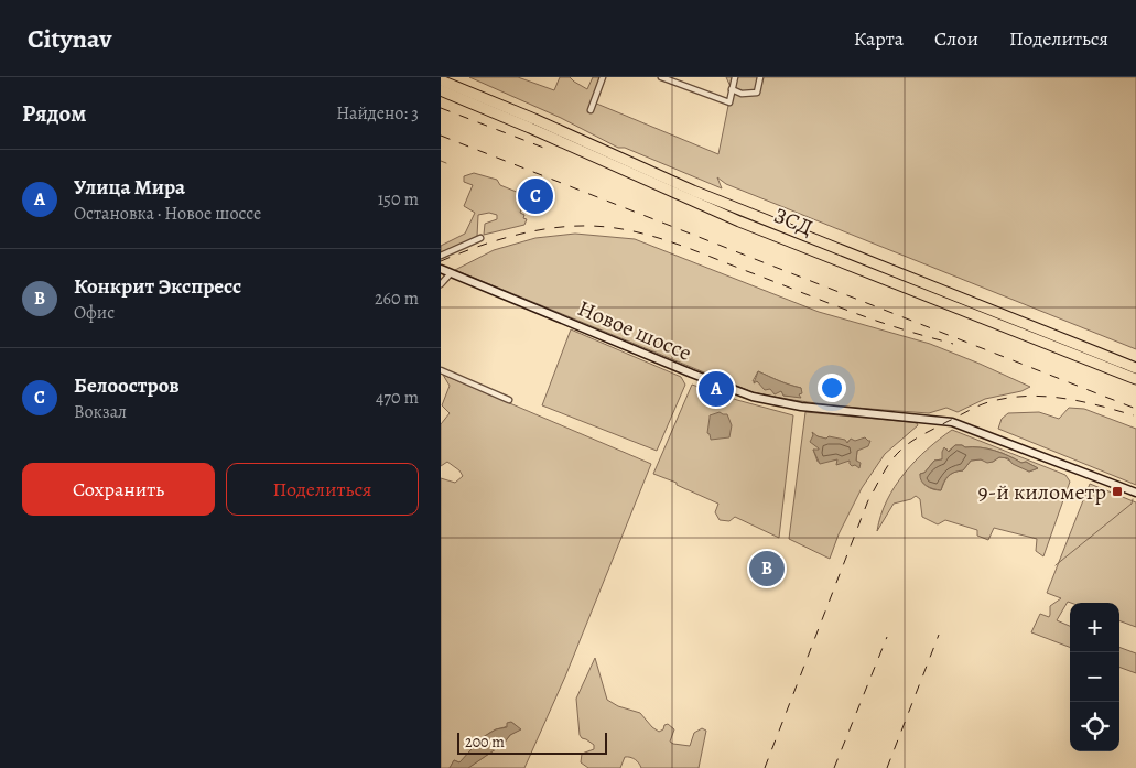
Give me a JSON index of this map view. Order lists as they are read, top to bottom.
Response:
{
  "streets": {
    "highway": ["ЗСД"],
    "main road": ["Новое шоссе"]
  },
  "places": {
    "transit": ["9-й километр"]
  },
  "scale_bar": "200 m",
  "page": {
    "header": "Citynav",
    "nav": ["Карта", "Слои", "Поделиться"],
    "heading": ["Рядом", "Найдено: 3"],
    "list": [
      {
        "mark": "A",
        "name": "Улица Мира",
        "note": "Остановка · Новое шоссе",
        "value": "150 m"
      },
      {
        "mark": "B",
        "name": "Конкрит Экспресс",
        "note": "Офис",
        "value": "260 m"
      },
      {
        "mark": "C",
        "name": "Белоостров",
        "note": "Вокзал",
        "value": "470 m"
      }
    ],
    "pins": ["C", "A", "B"],
    "buttons": ["Сохранить", "Поделиться"],
    "map_buttons": ["+", "−"],
    "scale": "200 m"
  }
}
